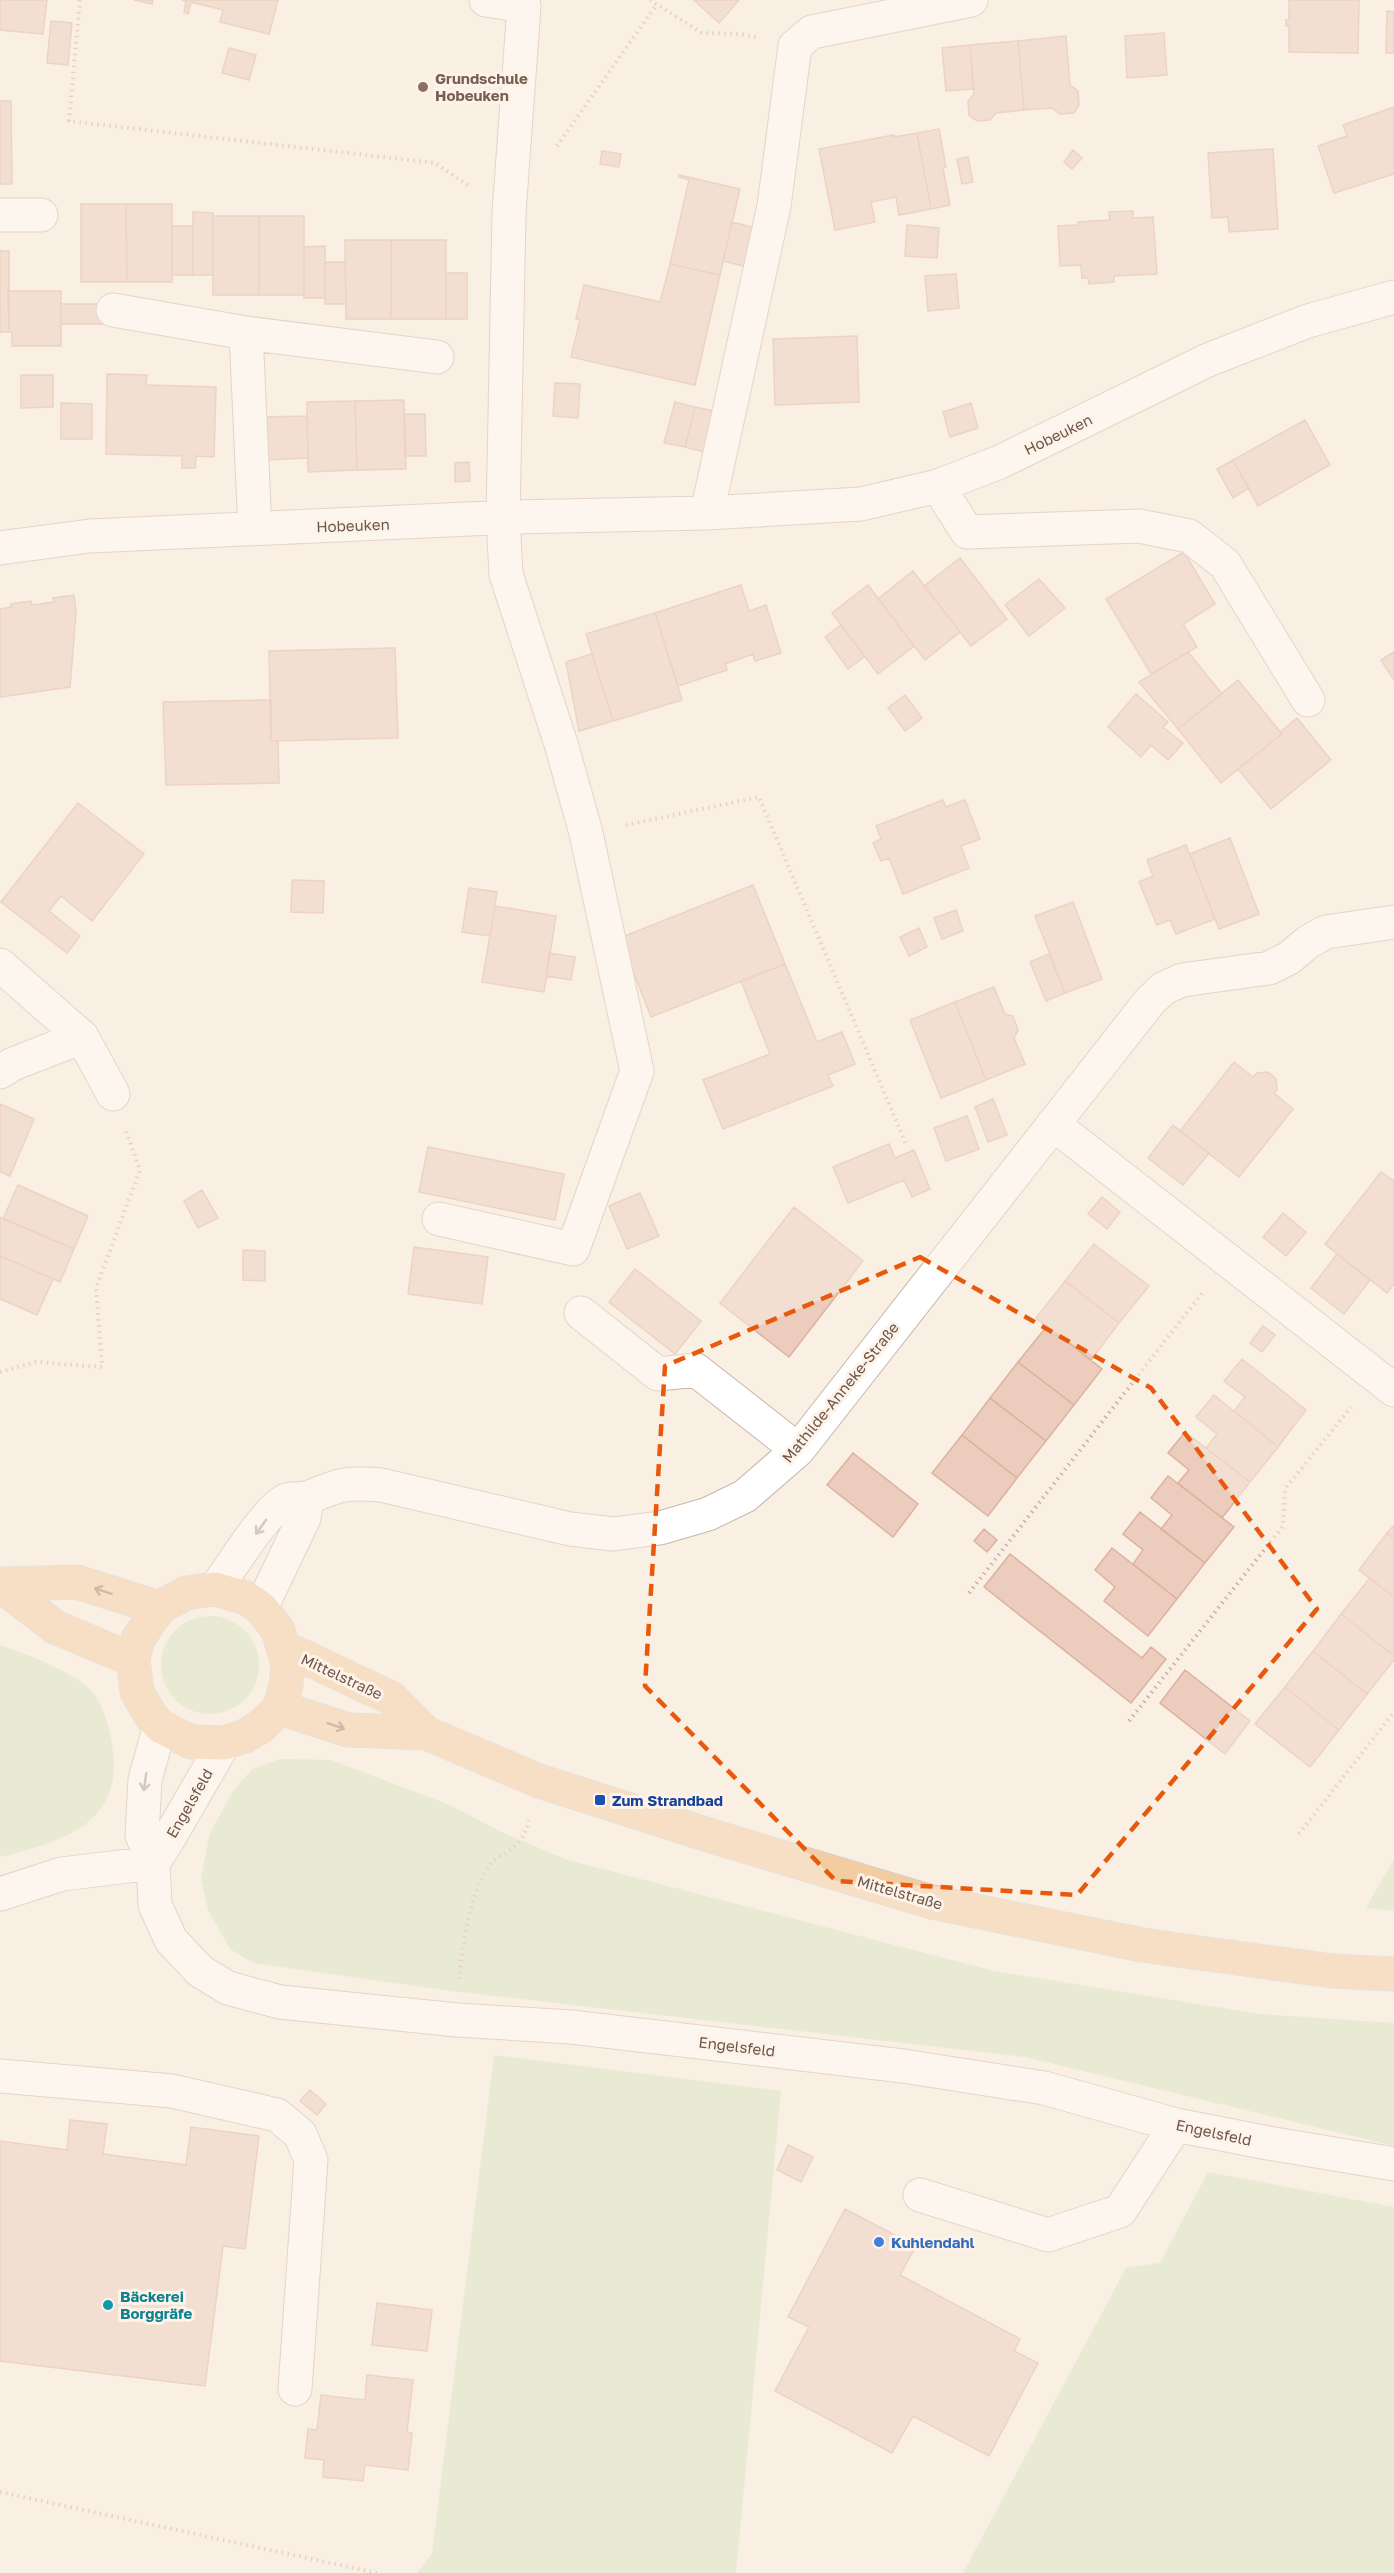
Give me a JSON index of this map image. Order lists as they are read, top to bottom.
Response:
{
  "streets": {
    "main road": ["Mittelstraße"],
    "street": ["Hobeuken", "Mathilde-Anneke-Straße", "Engelsfeld"]
  },
  "crossings": [
    ["Mathilde-Anneke-Straße", "Mittelstraße"],
    ["Mathilde-Anneke-Straße", "Engelsfeld"],
    ["Mittelstraße", "Engelsfeld"]
  ],
  "places": {
    "other": ["Grundschule Hobeuken", "Kuhlendahl", "Bäckerei Borggräfe"],
    "transit": ["Zum Strandbad"]
  }
}
